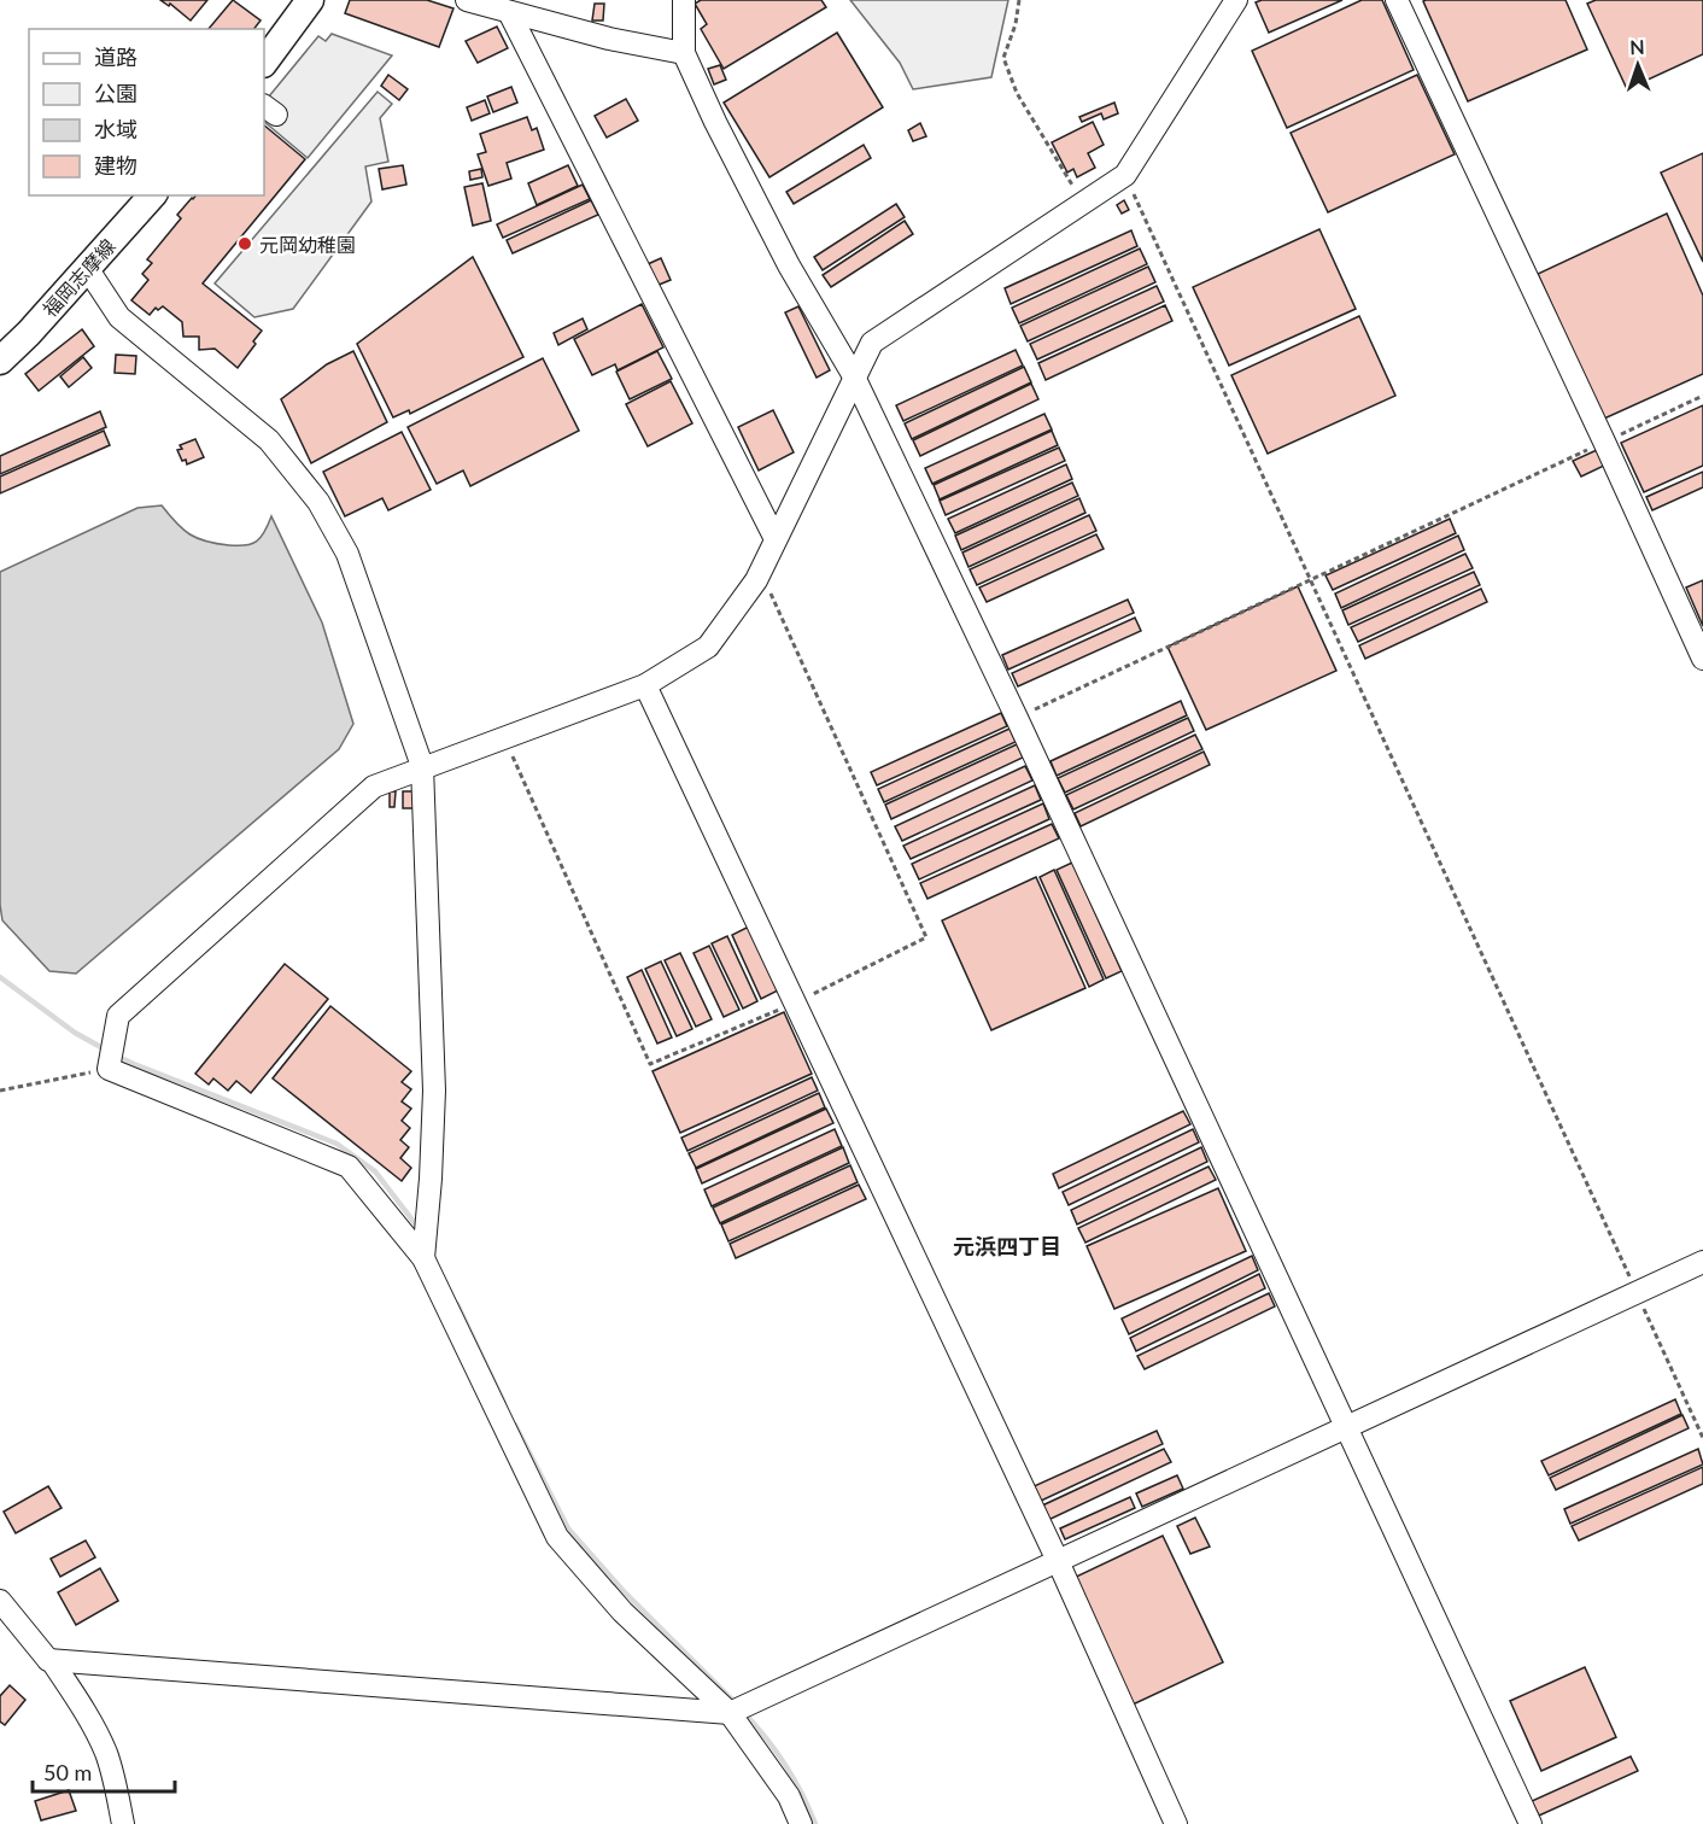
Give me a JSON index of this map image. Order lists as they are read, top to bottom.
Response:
{
  "streets": {
    "main road": ["福岡志摩線"]
  },
  "districts": ["元浜四丁目"],
  "places": ["元岡幼稚園"],
  "legend": [
    "道路",
    "公園",
    "水域",
    "建物"
  ],
  "scale_bar": "50 m",
  "north": "top"
}
